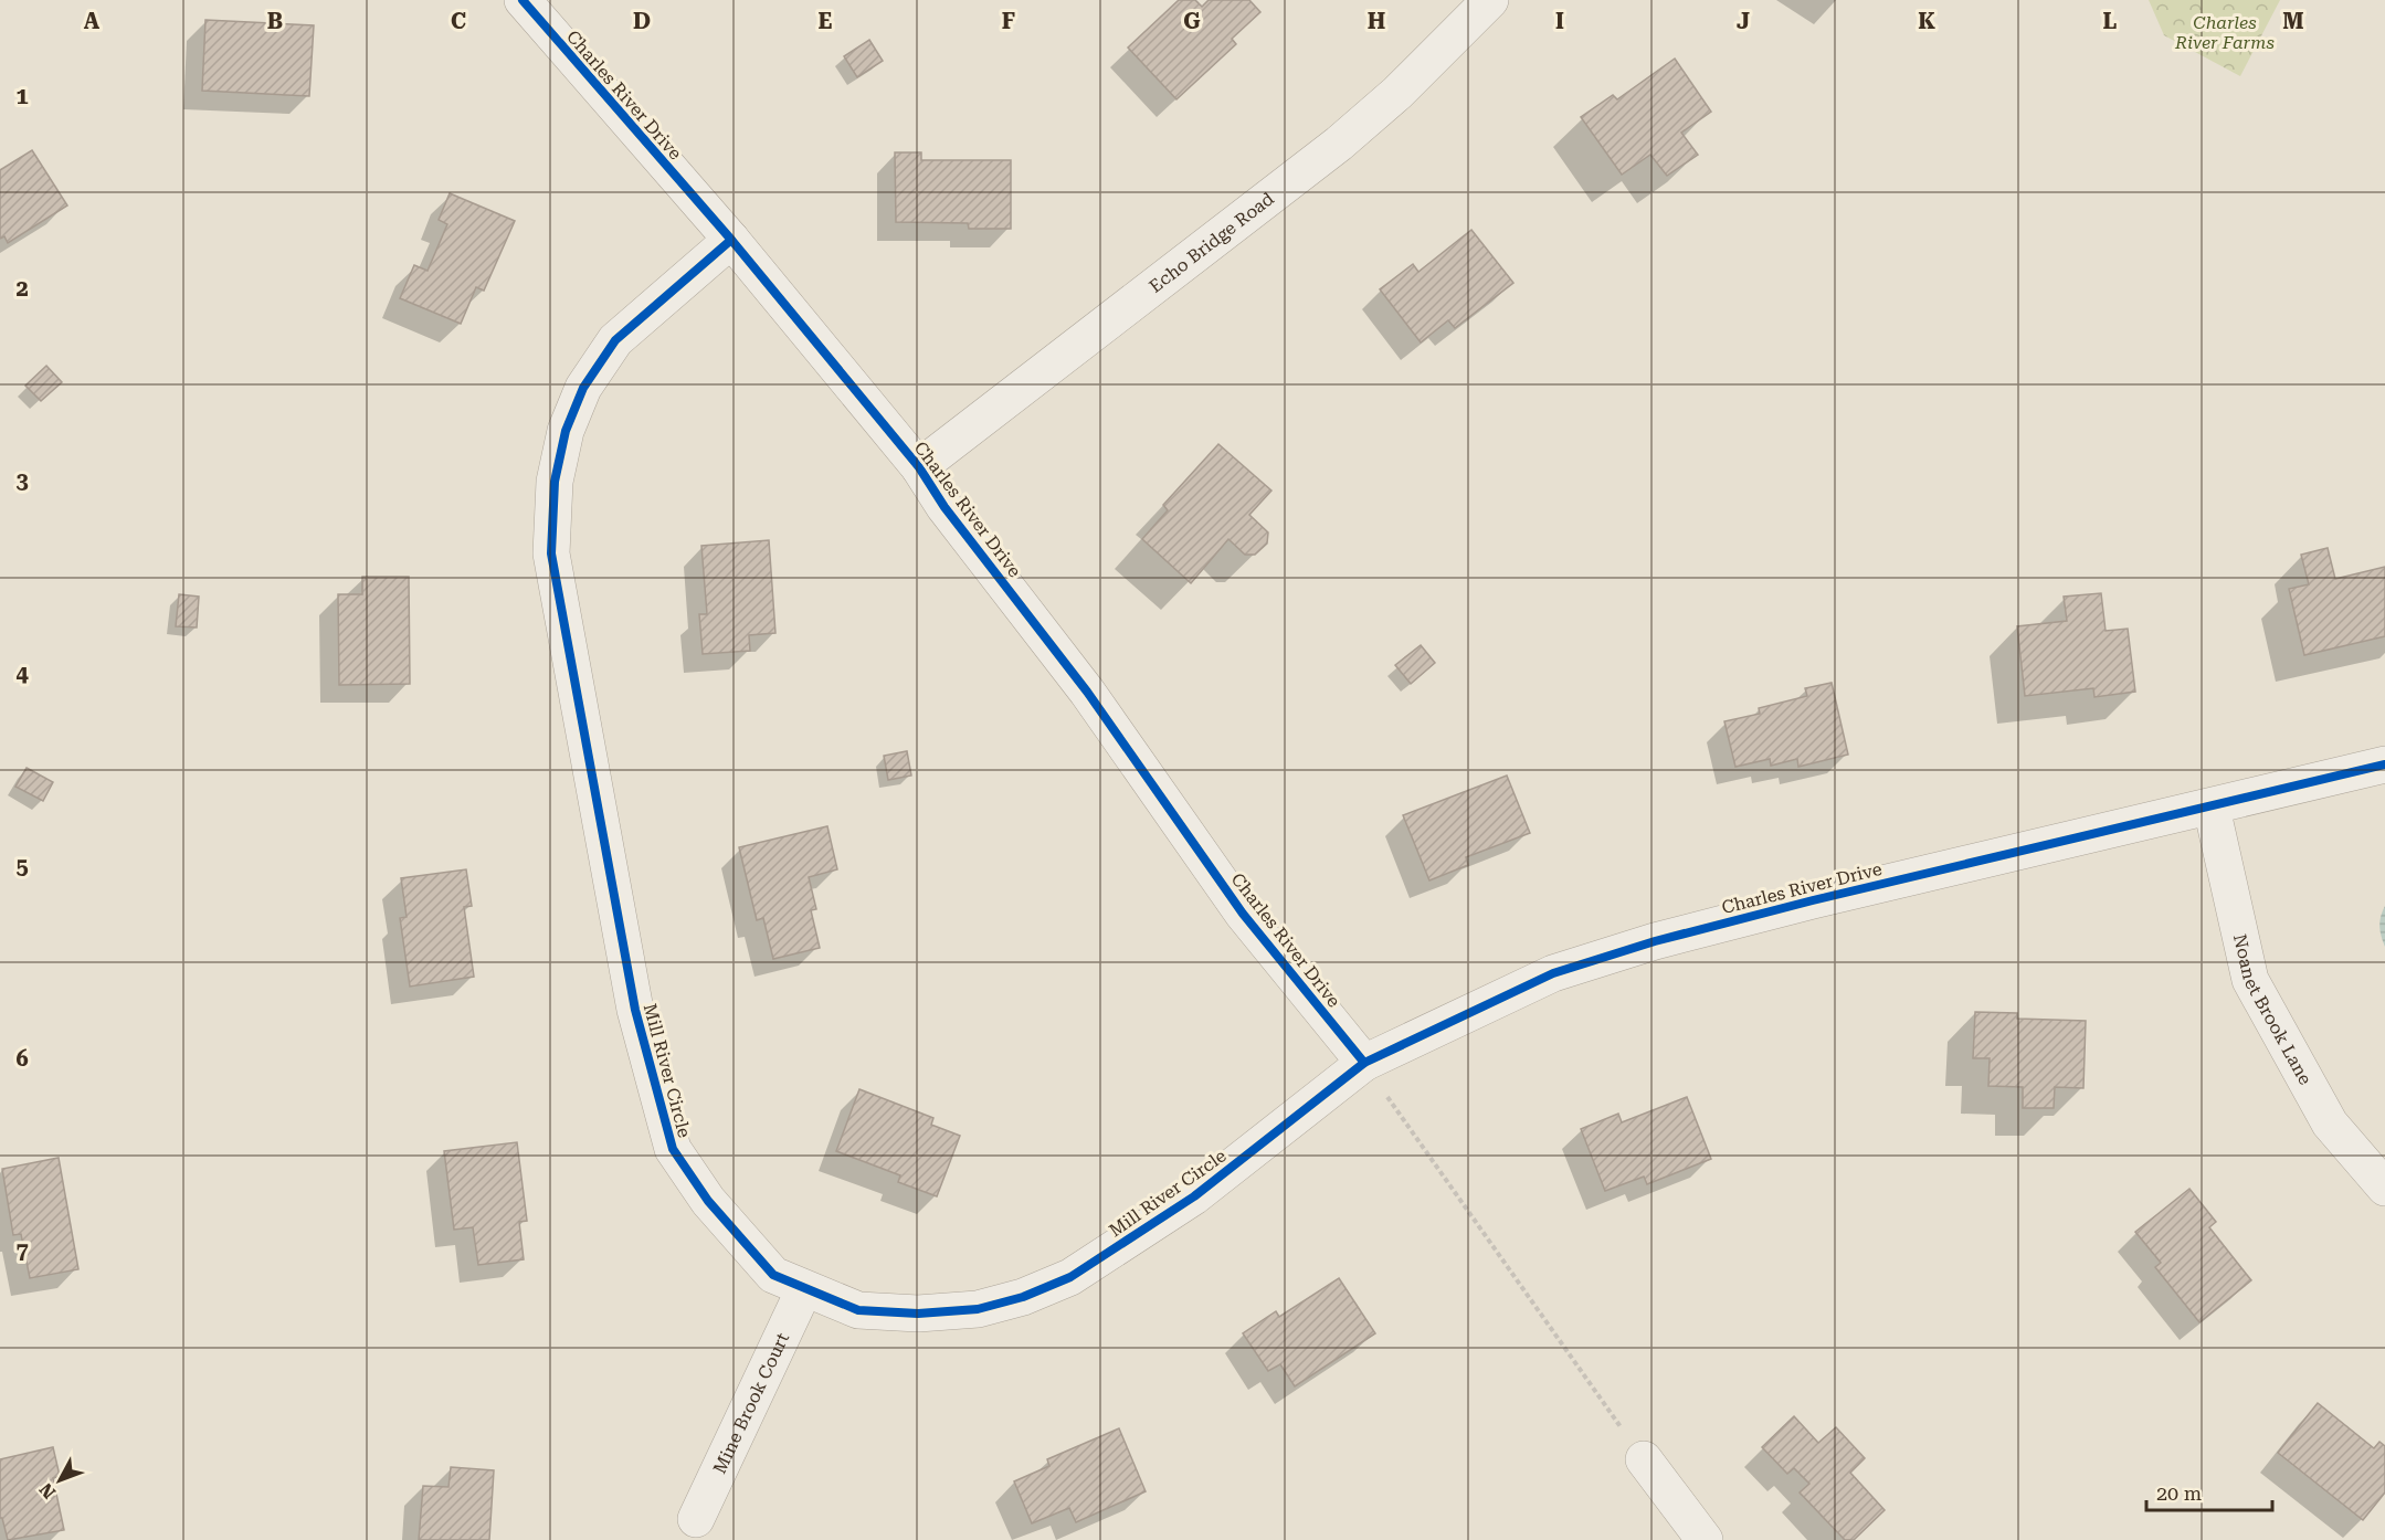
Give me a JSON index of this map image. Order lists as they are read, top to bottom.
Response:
{
  "streets": {
    "street": [
      "Charles River Drive",
      "Echo Bridge Road",
      "Noanet Brook Lane",
      "Mill River Circle",
      "Mine Brook Court"
    ]
  },
  "crossings": [
    ["Charles River Drive", "Echo Bridge Road"],
    ["Charles River Drive", "Noanet Brook Lane"],
    ["Charles River Drive", "Mill River Circle"],
    ["Mill River Circle", "Mine Brook Court"]
  ],
  "parks": ["Charles River Farms"],
  "scale_bar": "20 m",
  "north": "bottom left",
  "grid": {
    "columns": [
      "A",
      "B",
      "C",
      "D",
      "E",
      "F",
      "G",
      "H",
      "I",
      "J",
      "K",
      "L",
      "M"
    ],
    "rows": [
      "1",
      "2",
      "3",
      "4",
      "5",
      "6",
      "7"
    ]
  }
}
